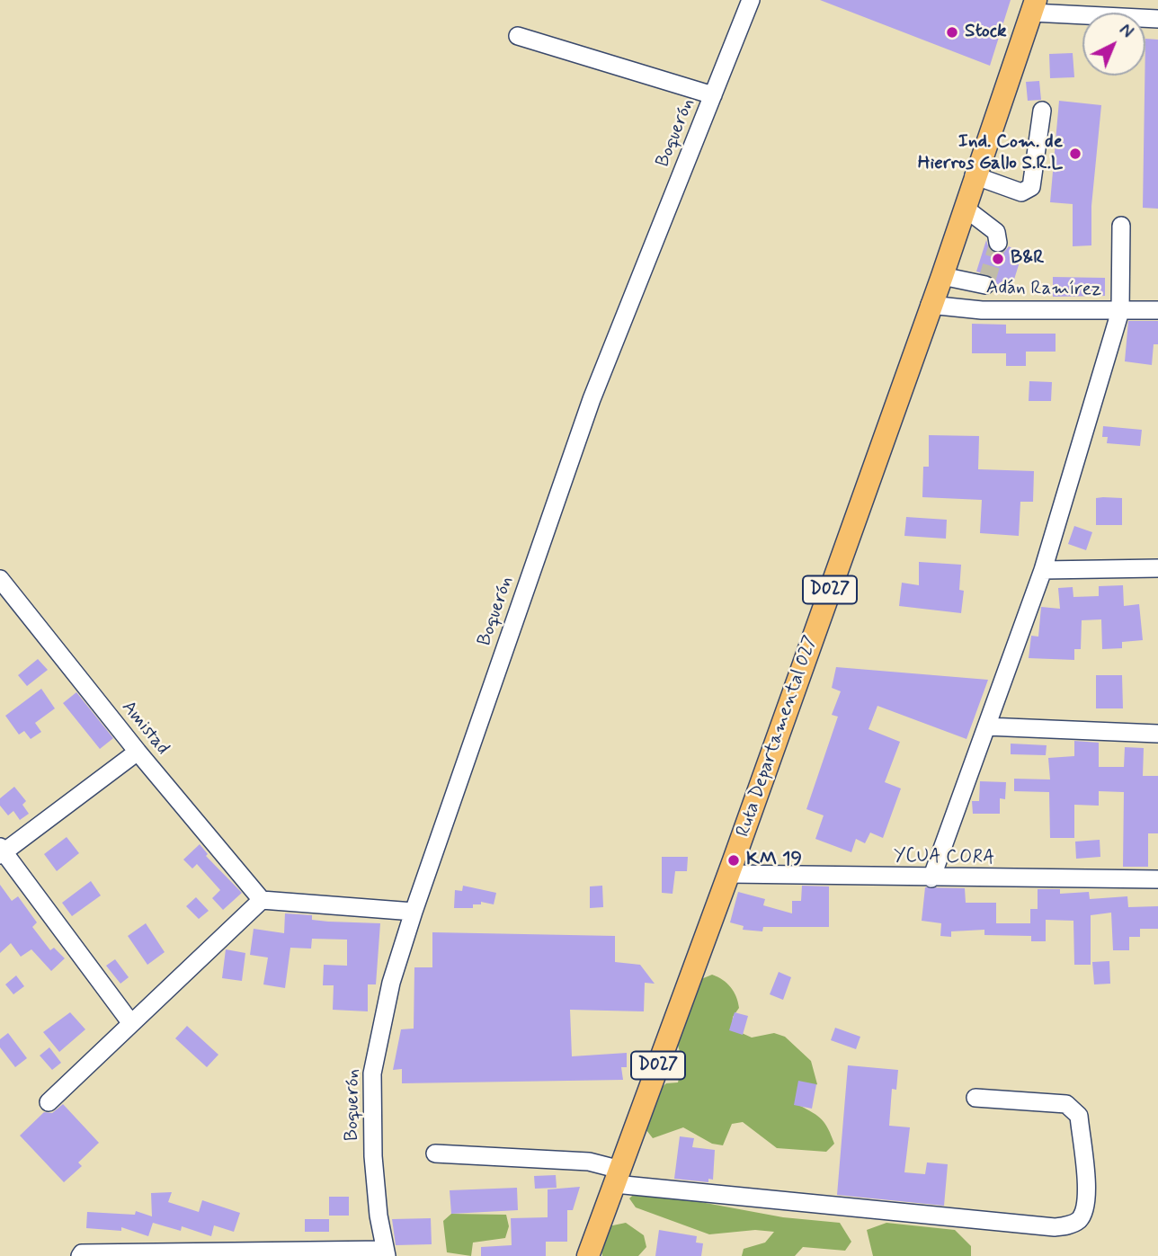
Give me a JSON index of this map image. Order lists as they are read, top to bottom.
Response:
{
  "streets": {
    "main road": ["D027", "Ruta Departamental 027"],
    "street": [
      "Boquerón",
      "Adán Ramírez",
      "Amistad",
      "YCUA CORA"
    ]
  },
  "crossings": [
    ["Adán Ramírez", "Ruta Departamental 027"],
    ["Ruta Departamental 027", "YCUA CORA"]
  ],
  "places": [
    "Stock",
    "Ind. Com. de Hierros Gallo S.R.L",
    "B&R",
    "KM 19"
  ],
  "north": "top right"
}
